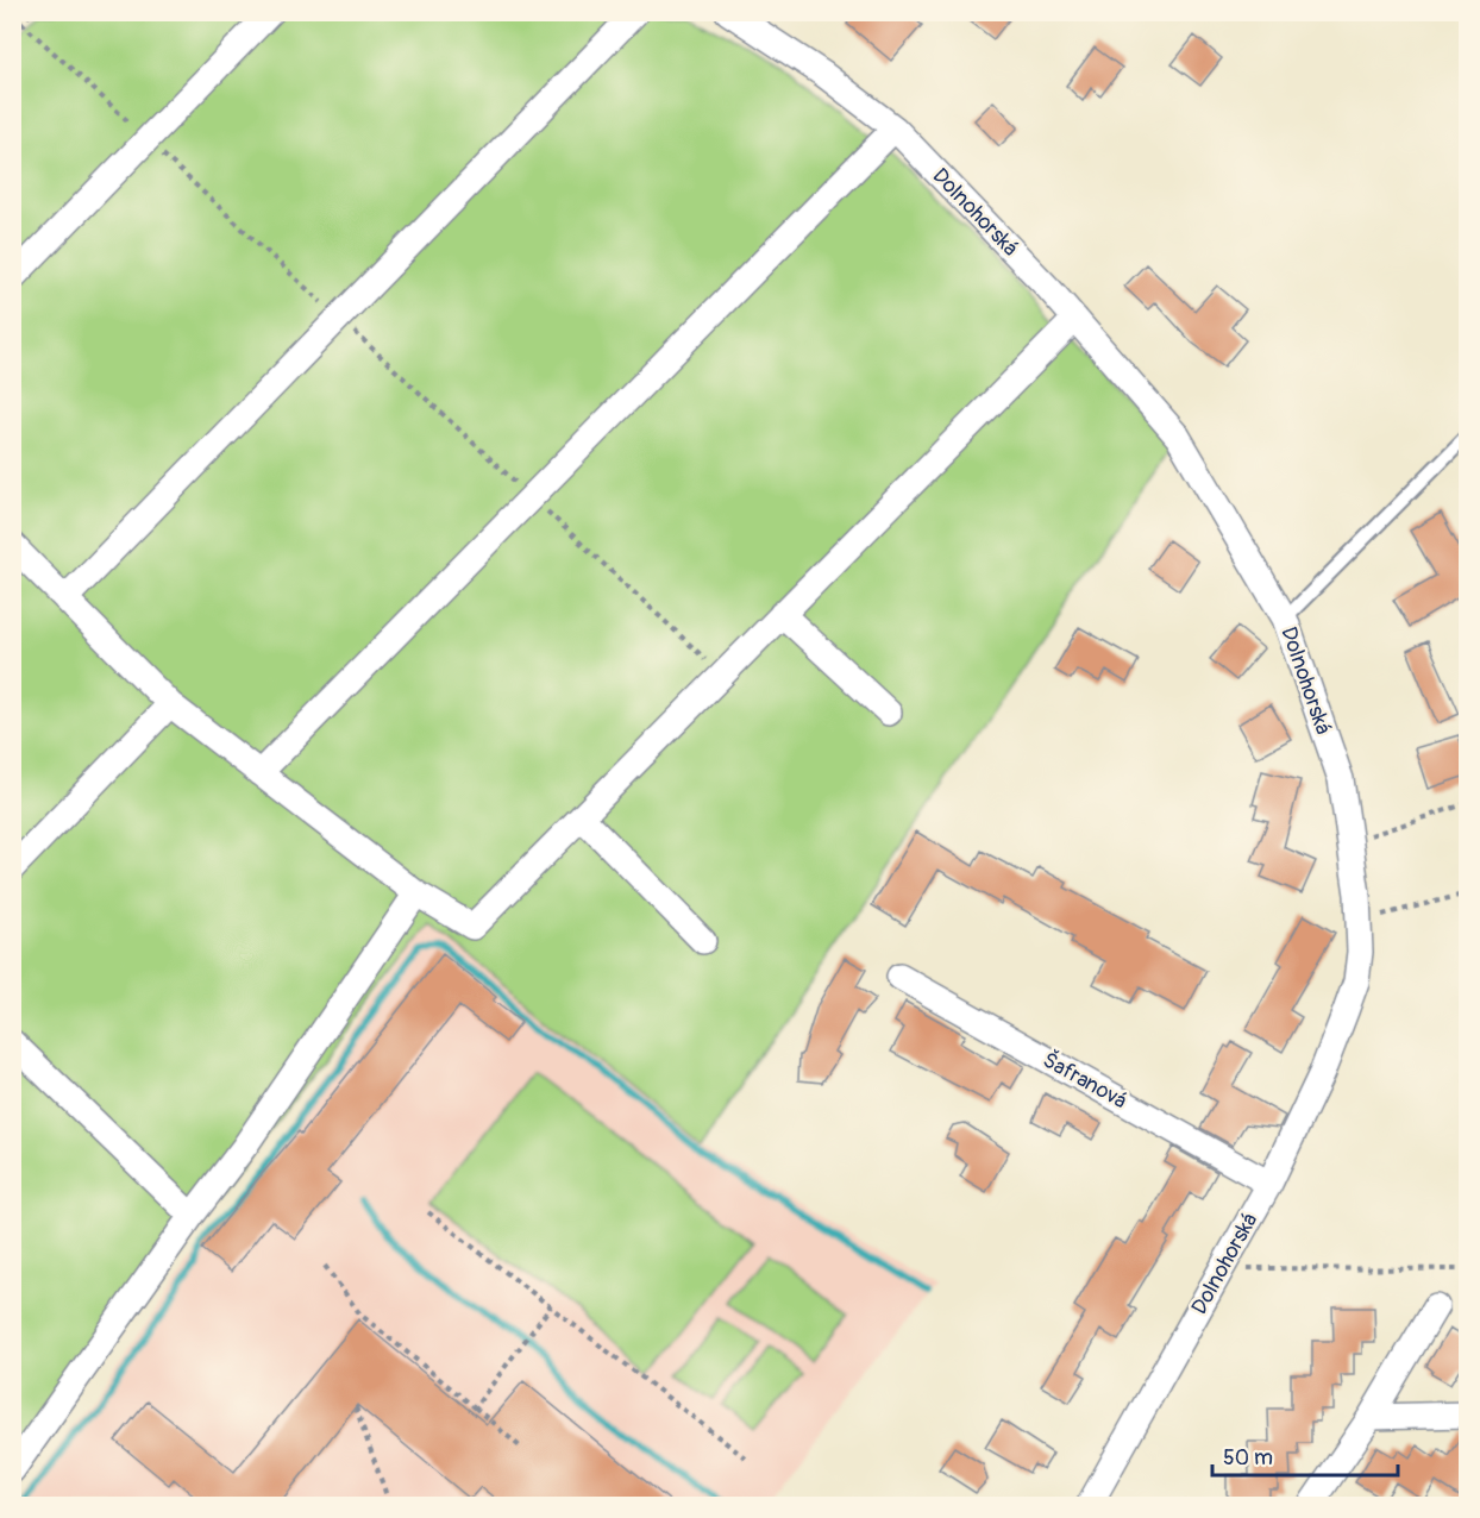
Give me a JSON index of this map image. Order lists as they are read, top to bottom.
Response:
{
  "streets": {
    "street": ["Dolnohorská", "Šafranová"]
  },
  "crossings": [
    ["Dolnohorská", "Šafranová"]
  ],
  "scale_bar": "50 m"
}
